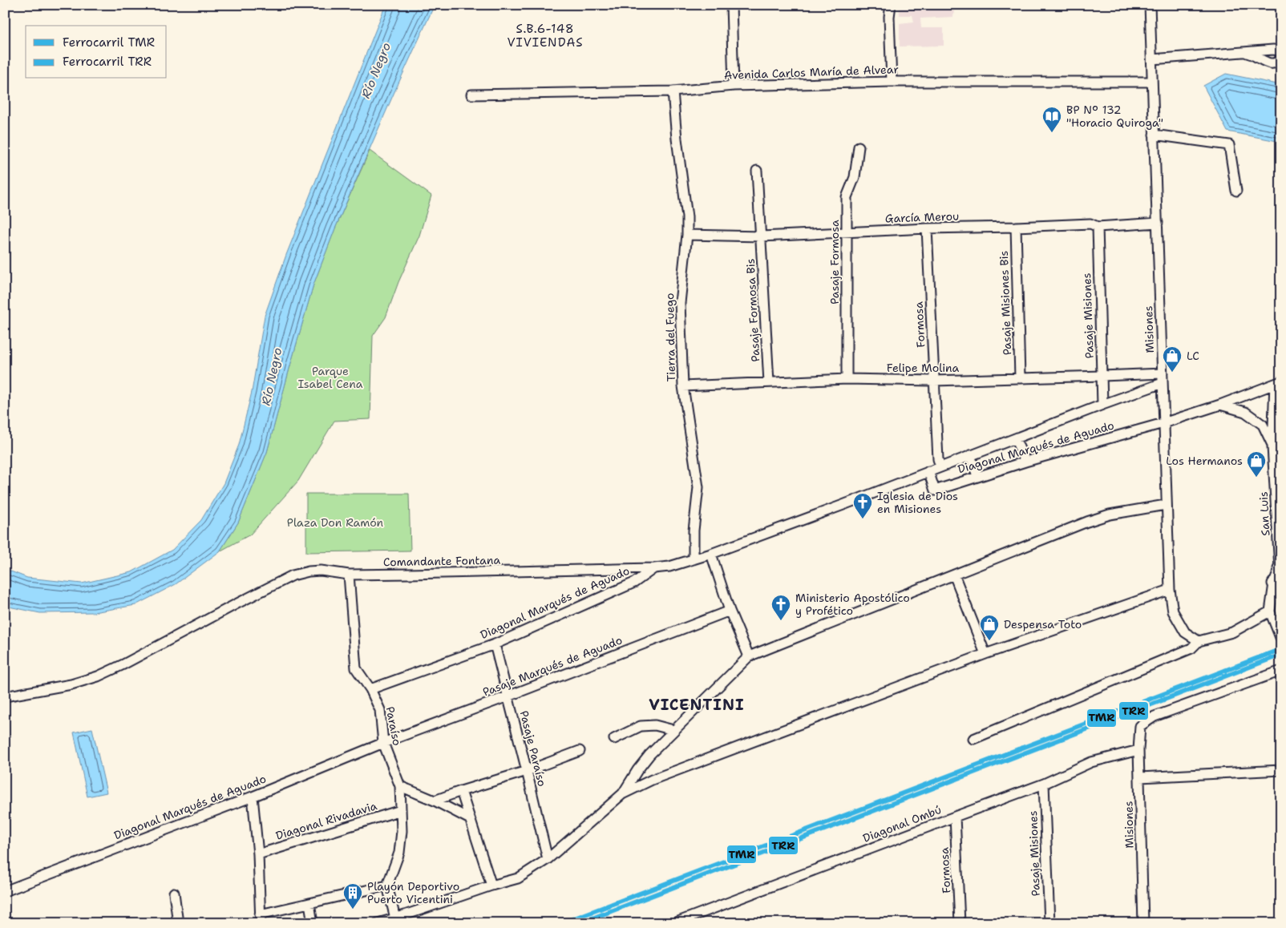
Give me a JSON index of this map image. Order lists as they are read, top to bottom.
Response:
{
  "streets": {
    "street": [
      "Avenida Carlos María de Alvear",
      "García Merou",
      "Pasaje Formosa",
      "Pasaje Misiones Bis",
      "Pasaje Formosa Bis",
      "Pasaje Misiones",
      "Formosa",
      "Misiones",
      "Tierra del Fuego",
      "Felipe Molina",
      "Diagonal Marqués de Aguado",
      "San Luis",
      "Comandante Fontana",
      "Pasaje Marqués de Aguado",
      "Paraíso",
      "Pasaje Paraíso",
      "Diagonal Rivadavia",
      "Diagonal Ombú"
    ]
  },
  "crossings": [
    ["Avenida Carlos María de Alvear", "Misiones"],
    ["Avenida Carlos María de Alvear", "Tierra del Fuego"],
    ["García Merou", "Pasaje Formosa"],
    ["García Merou", "Pasaje Misiones Bis"],
    ["García Merou", "Pasaje Formosa Bis"],
    ["García Merou", "Pasaje Misiones"],
    ["García Merou", "Formosa"],
    ["García Merou", "Misiones"],
    ["García Merou", "Tierra del Fuego"],
    ["Pasaje Formosa", "Felipe Molina"],
    ["Pasaje Misiones Bis", "Felipe Molina"],
    ["Pasaje Formosa Bis", "Felipe Molina"],
    ["Pasaje Misiones", "Felipe Molina"],
    ["Pasaje Misiones", "Diagonal Marqués de Aguado"],
    ["Pasaje Misiones", "Diagonal Ombú"],
    ["Formosa", "Felipe Molina"],
    ["Formosa", "Diagonal Marqués de Aguado"],
    ["Formosa", "Diagonal Ombú"],
    ["Misiones", "Felipe Molina"],
    ["Misiones", "Diagonal Marqués de Aguado"],
    ["Misiones", "Diagonal Ombú"],
    ["Tierra del Fuego", "Felipe Molina"],
    ["Tierra del Fuego", "Diagonal Marqués de Aguado"],
    ["Diagonal Marqués de Aguado", "Comandante Fontana"],
    ["Diagonal Marqués de Aguado", "Pasaje Marqués de Aguado"],
    ["Diagonal Marqués de Aguado", "Paraíso"],
    ["Diagonal Marqués de Aguado", "Pasaje Paraíso"],
    ["Comandante Fontana", "Paraíso"],
    ["Pasaje Marqués de Aguado", "Paraíso"],
    ["Pasaje Marqués de Aguado", "Pasaje Paraíso"],
    ["Paraíso", "Diagonal Rivadavia"]
  ],
  "districts": ["S.B.6-148 VIVIENDAS", "VICENTINI"],
  "water": ["Río Negro"],
  "parks": ["Parque Isabel Cena", "Plaza Don Ramón"],
  "places": {
    "library": ["BP N° 132 \"Horacio Quiroga\""],
    "shop": ["LC", "Los Hermanos", "Despensa Toto"],
    "church": ["Iglesia de Dios en Misiones", "Ministerio Apostólico y Profético"],
    "building": ["Playón Deportivo Puerto Vicentini"]
  },
  "lines": ["rail line TMR", "rail line TRR"],
  "legend": ["Ferrocarril TMR", "Ferrocarril TRR"]
}
